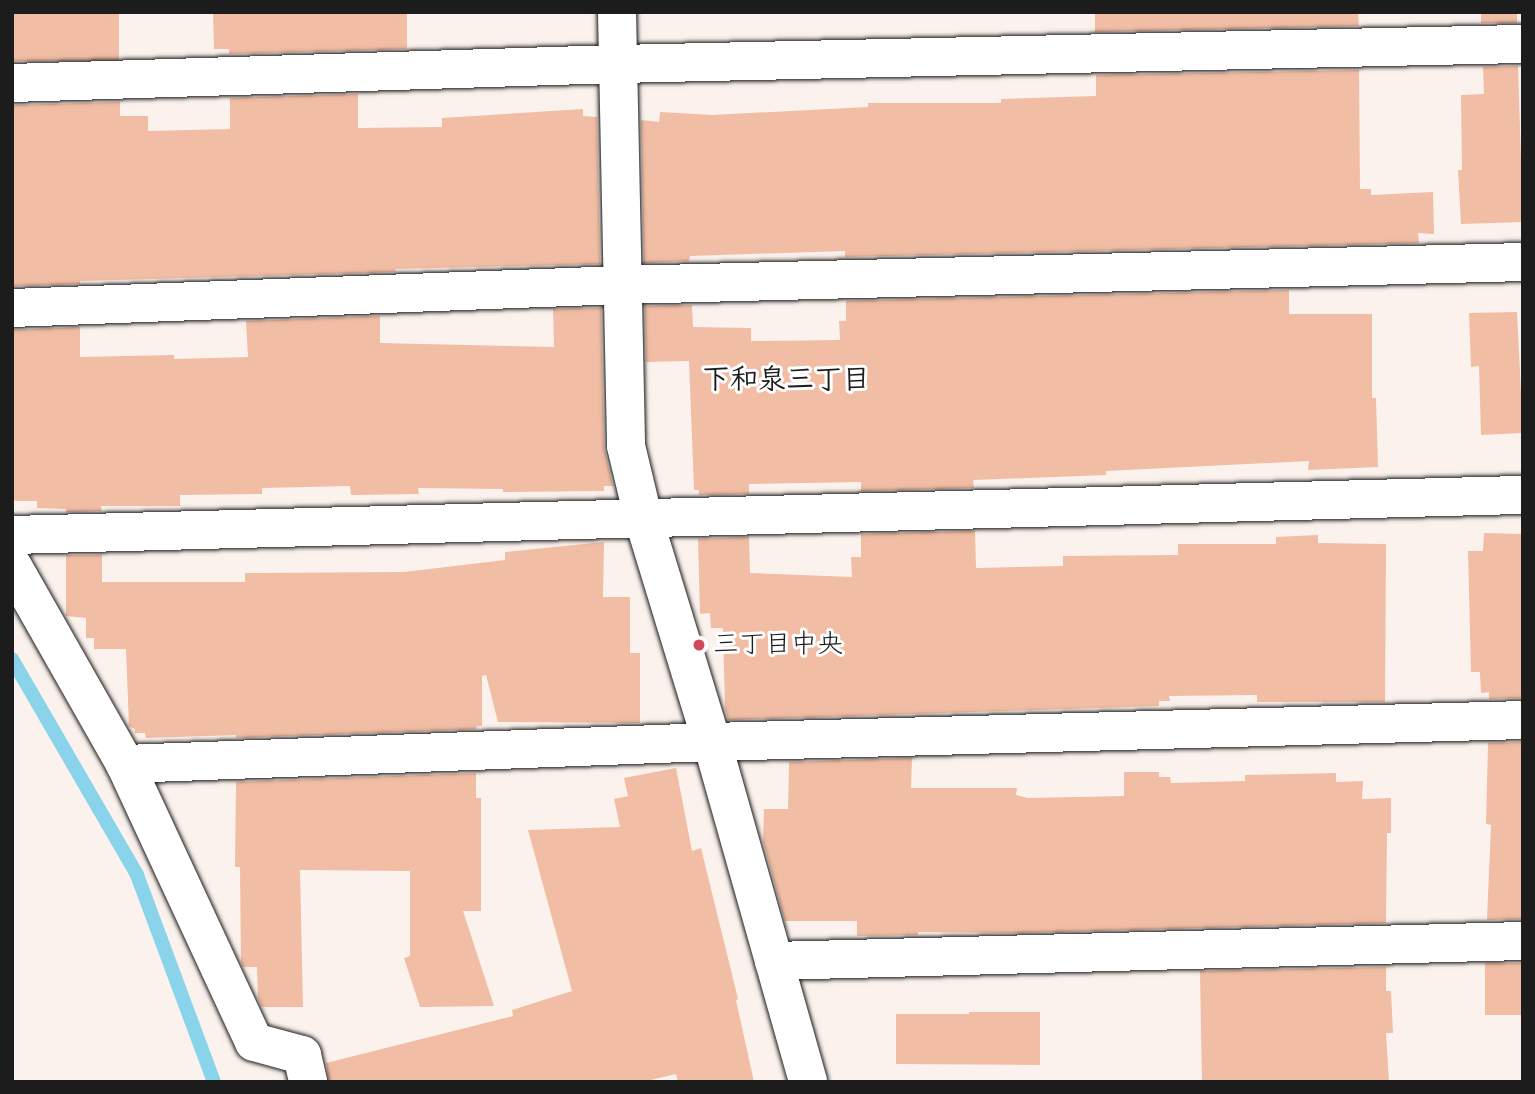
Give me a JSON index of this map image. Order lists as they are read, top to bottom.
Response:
{
  "districts": ["下和泉三丁目"],
  "places": ["三丁目中央"]
}
